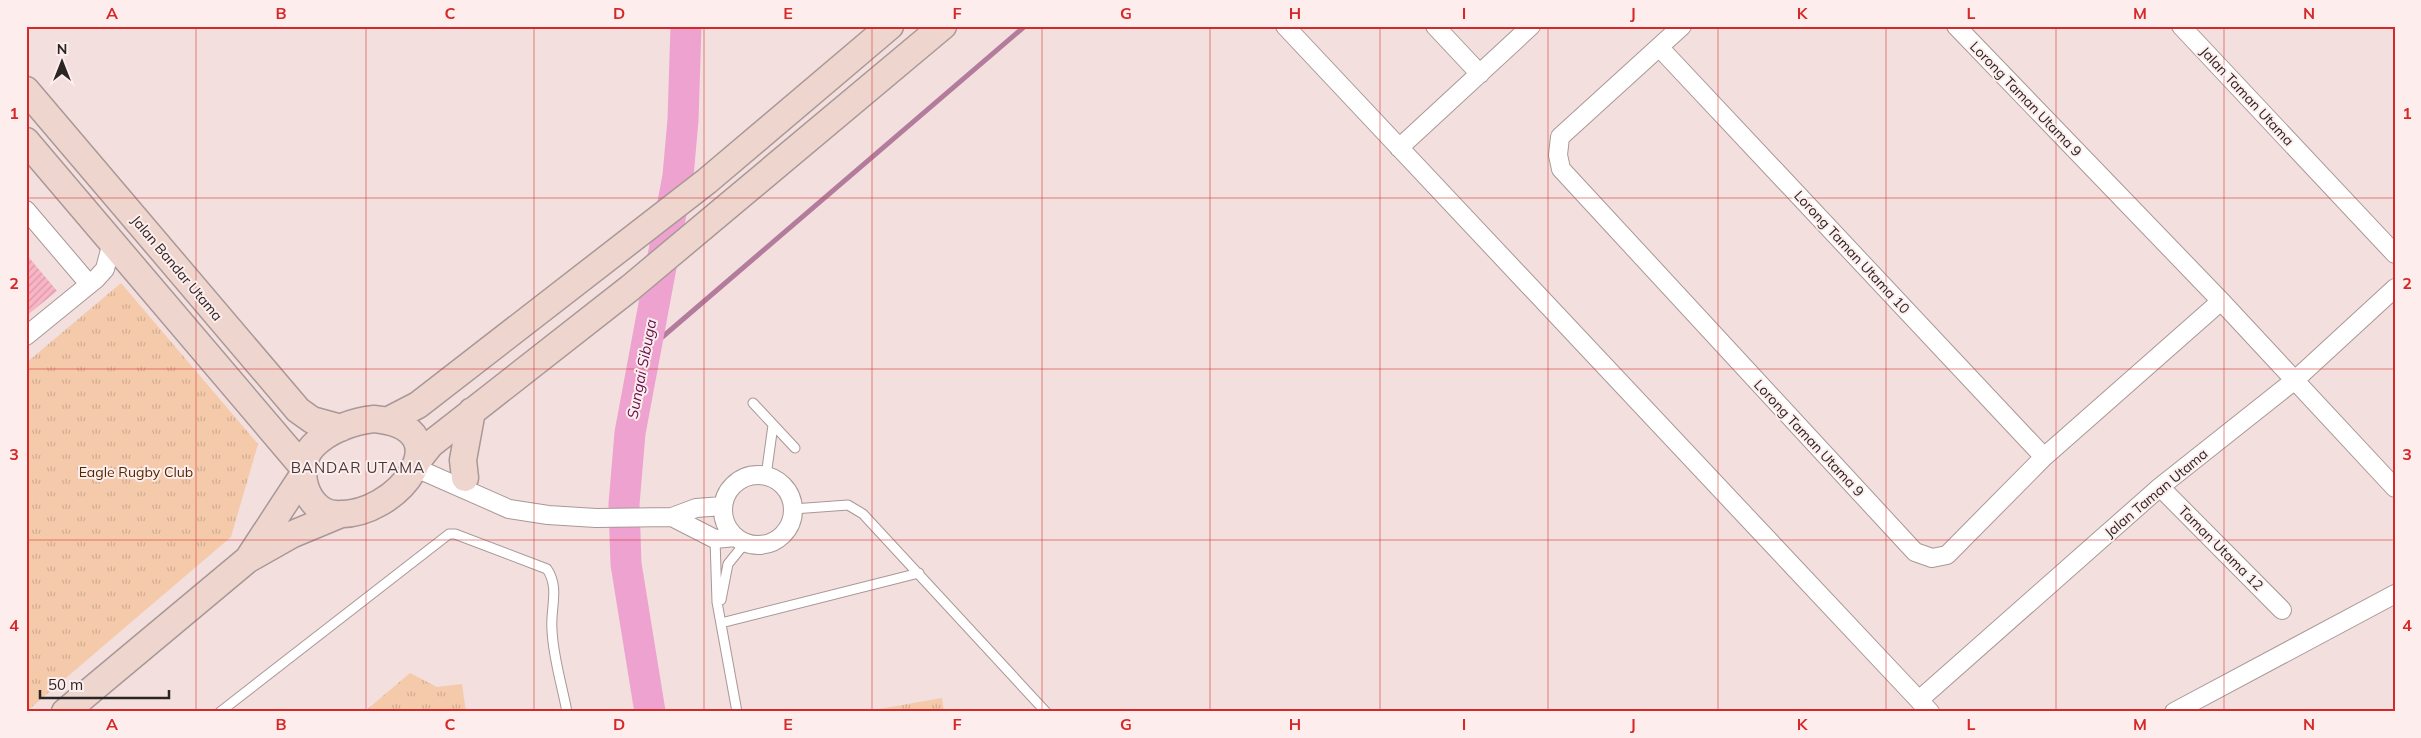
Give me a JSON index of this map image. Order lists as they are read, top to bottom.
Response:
{
  "streets": {
    "street": [
      "Jalan Taman Utama",
      "Lorong Taman Utama 9",
      "Lorong Taman Utama 10",
      "Jalan Bandar Utama",
      "Taman Utama 12"
    ]
  },
  "crossings": [
    ["Jalan Taman Utama", "Lorong Taman Utama 9"],
    ["Jalan Taman Utama", "Taman Utama 12"],
    ["Lorong Taman Utama 9", "Lorong Taman Utama 10"]
  ],
  "districts": ["BANDAR UTAMA"],
  "water": ["Sungai Sibuga"],
  "parks": ["Eagle Rugby Club"],
  "scale_bar": "50 m",
  "north": "top",
  "grid": {
    "columns": [
      "A",
      "B",
      "C",
      "D",
      "E",
      "F",
      "G",
      "H",
      "I",
      "J",
      "K",
      "L",
      "M",
      "N"
    ],
    "rows": [
      "1",
      "2",
      "3",
      "4"
    ]
  }
}
